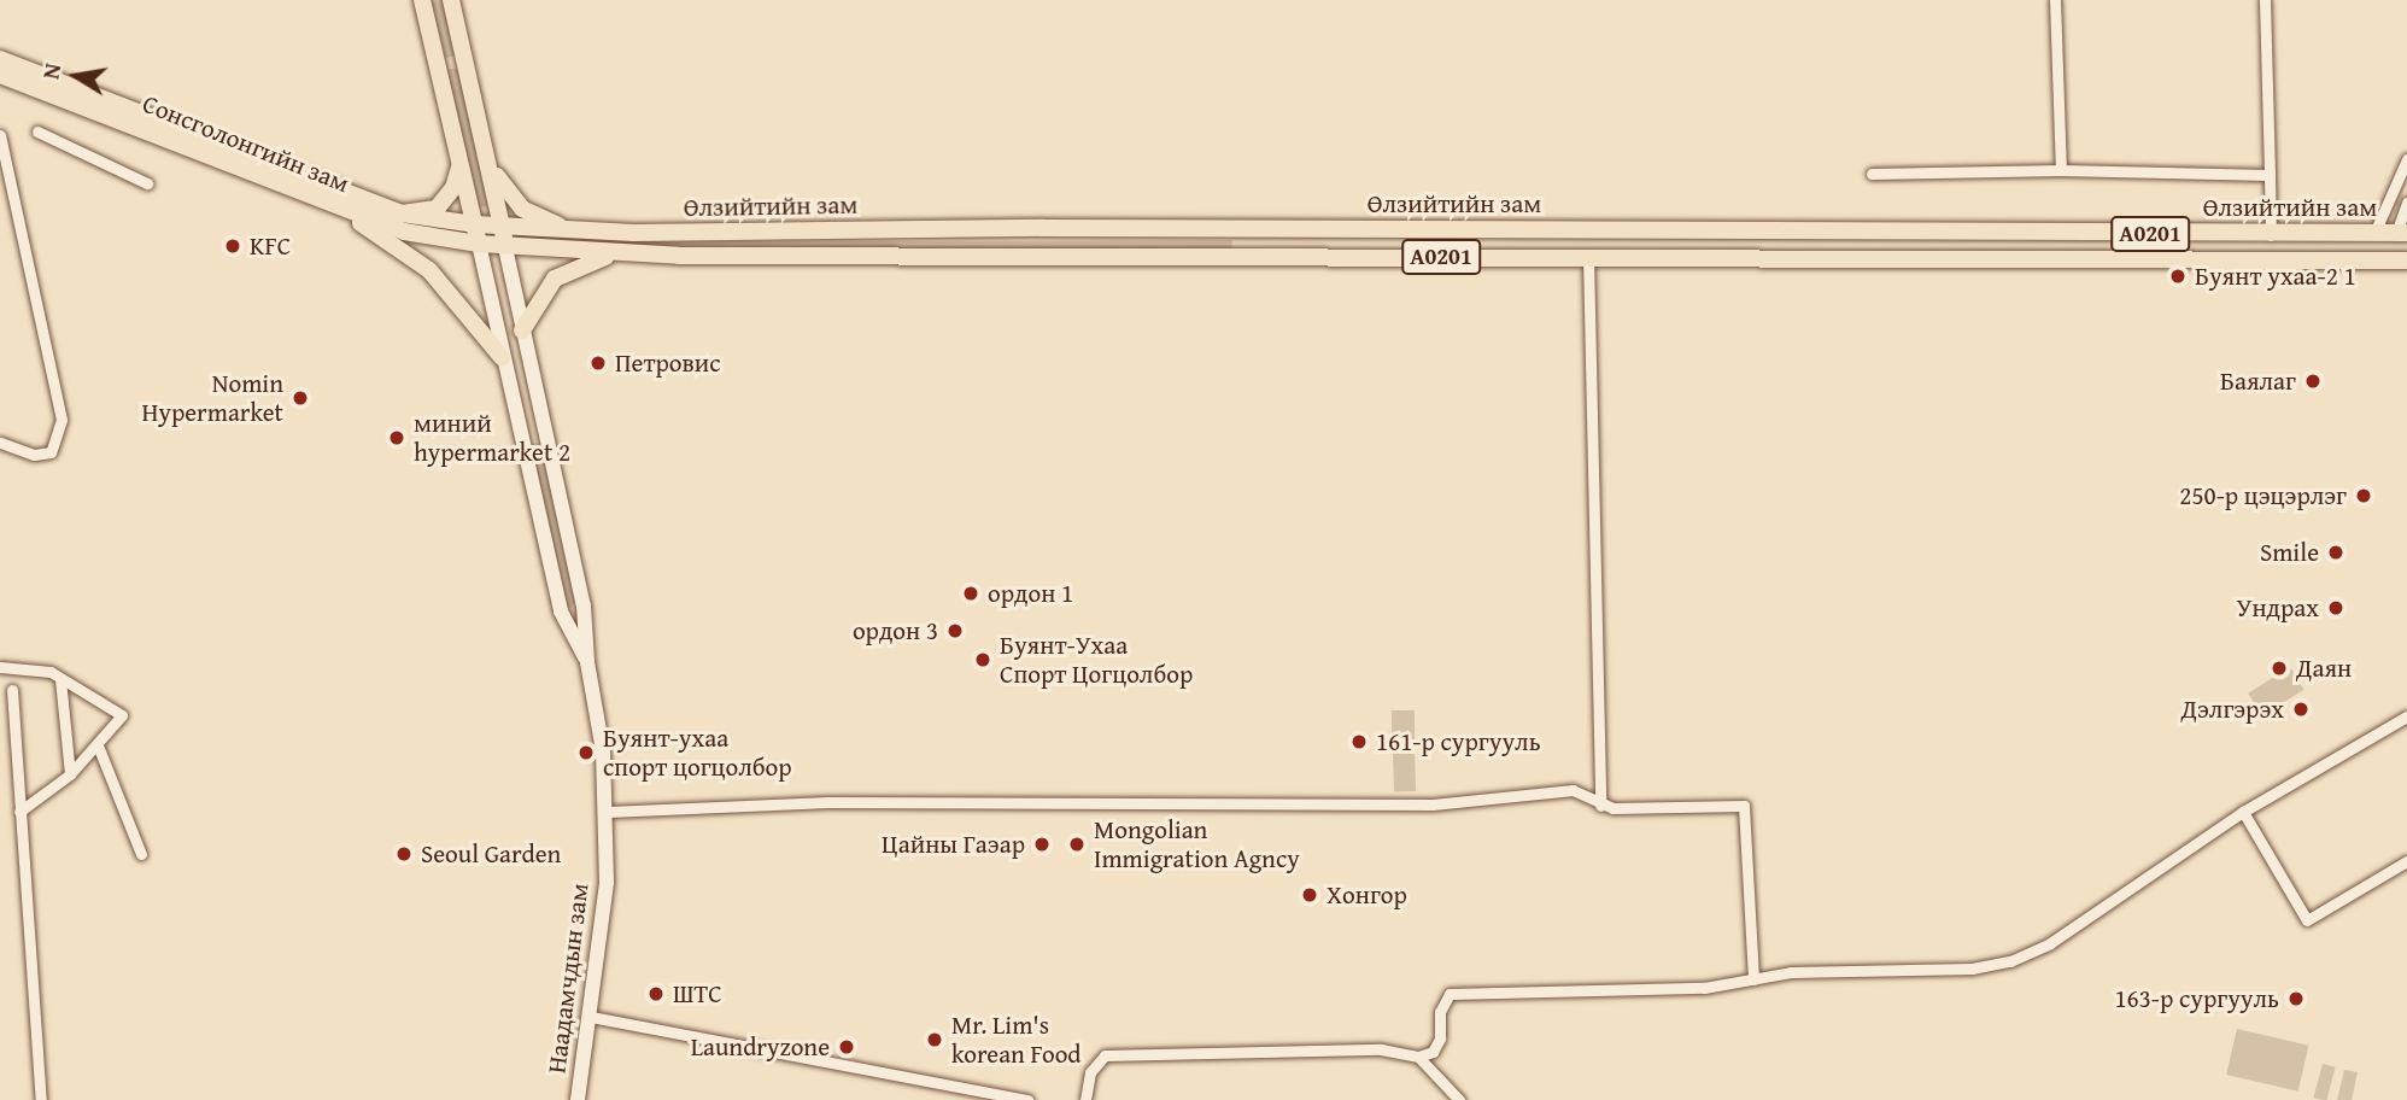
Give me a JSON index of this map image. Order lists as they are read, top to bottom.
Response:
{
  "streets": {
    "main road": [
      "Сонсголонгийн зам",
      "Өлзийтийн зам",
      "A0201",
      "Наадамчдын зам"
    ]
  },
  "crossings": [
    ["Сонсголонгийн зам", "Өлзийтийн зам"],
    ["Сонсголонгийн зам", "Наадамчдын зам"],
    ["Өлзийтийн зам", "Наадамчдын зам"]
  ],
  "places": [
    "KFC",
    "Буянт ухаа-2 1",
    "Петровис",
    "Баялаг",
    "Nomin Hypermarket",
    "миний hypermarket 2",
    "250-р цэцэрлэг",
    "Smile",
    "ордон 1",
    "Ундрах",
    "ордон 3",
    "Буянт-Ухаа Спорт Цогцолбор",
    "Даян",
    "Дэлгэрэх",
    "161-р сургууль",
    "Буянт-ухаа спорт цогцолбор",
    "Цайны Гаэар",
    "Mongolian Immigration Agncy",
    "Seoul Garden",
    "Хонгор",
    "ШТС",
    "163-р сургууль",
    "Mr. Lim's korean Food",
    "Laundryzone"
  ],
  "north": "left"
}
